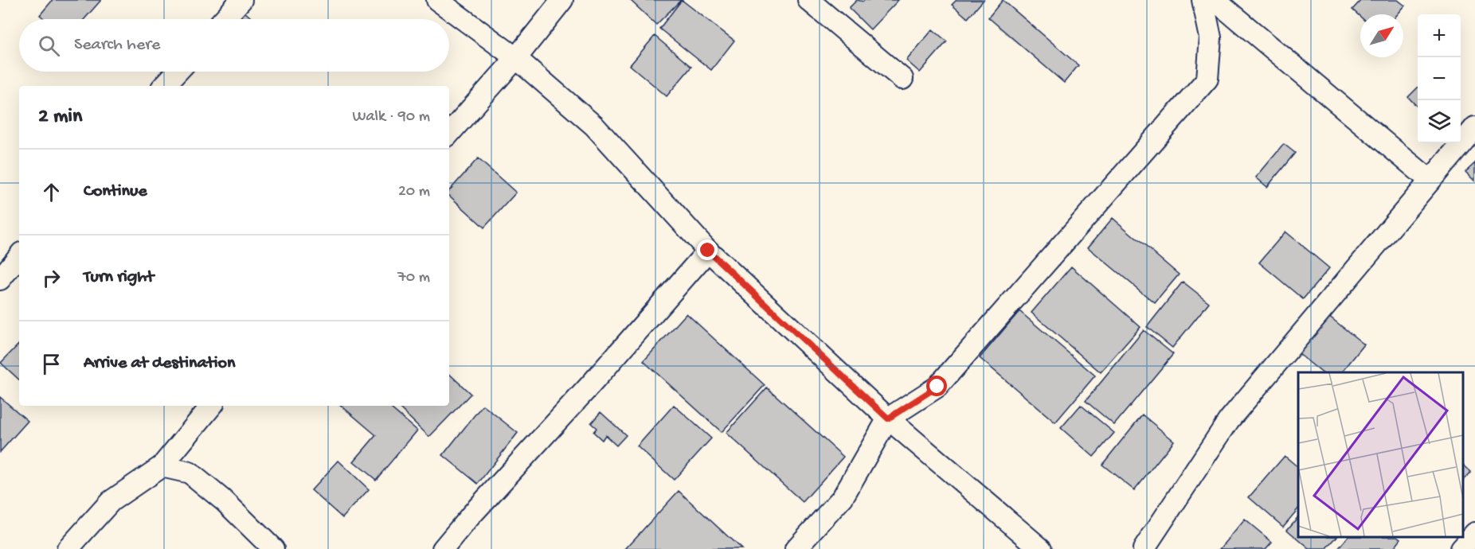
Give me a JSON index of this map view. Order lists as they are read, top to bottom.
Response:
{
  "north": "top right",
  "page": {
    "map_buttons": ["+", "−"],
    "search": "Search here",
    "heading": ["2 min", "Walk · 90 m"],
    "list": [
      ["Continue", "20 m"],
      ["Turn right", "70 m"],
      "Arrive at destination"
    ]
  }
}
